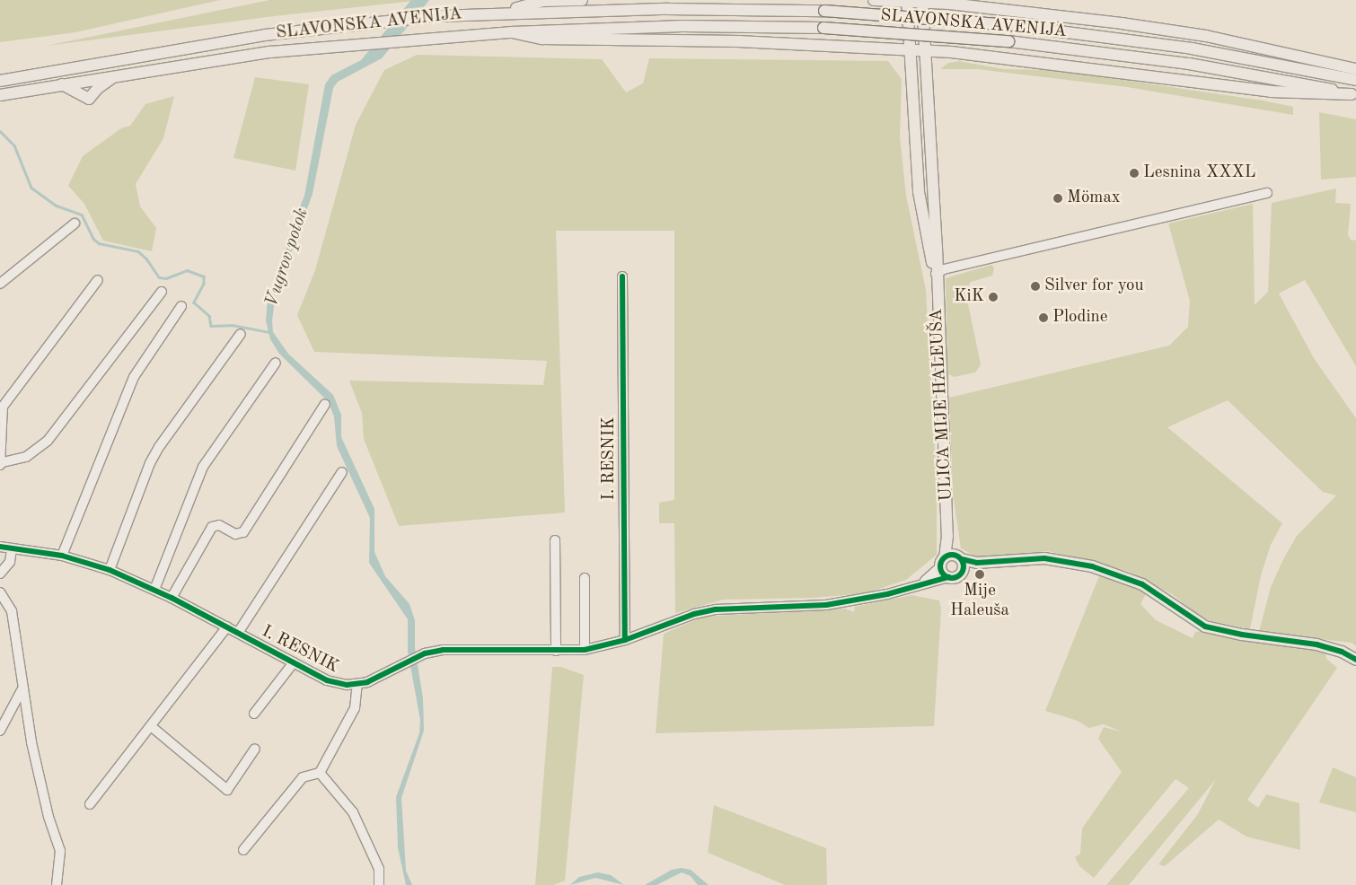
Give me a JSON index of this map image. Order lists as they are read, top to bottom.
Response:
{
  "streets": {
    "main road": ["SLAVONSKA AVENIJA", "ULICA MIJE HALEUŠA"],
    "street": ["I. RESNIK"]
  },
  "crossings": [
    ["ULICA MIJE HALEUŠA", "I. RESNIK"]
  ],
  "water": ["Vugrov potok"],
  "places": [
    "Lesnina XXXL",
    "Mömax",
    "Silver for you",
    "KiK",
    "Plodine",
    "Mije Haleuša"
  ]
}
